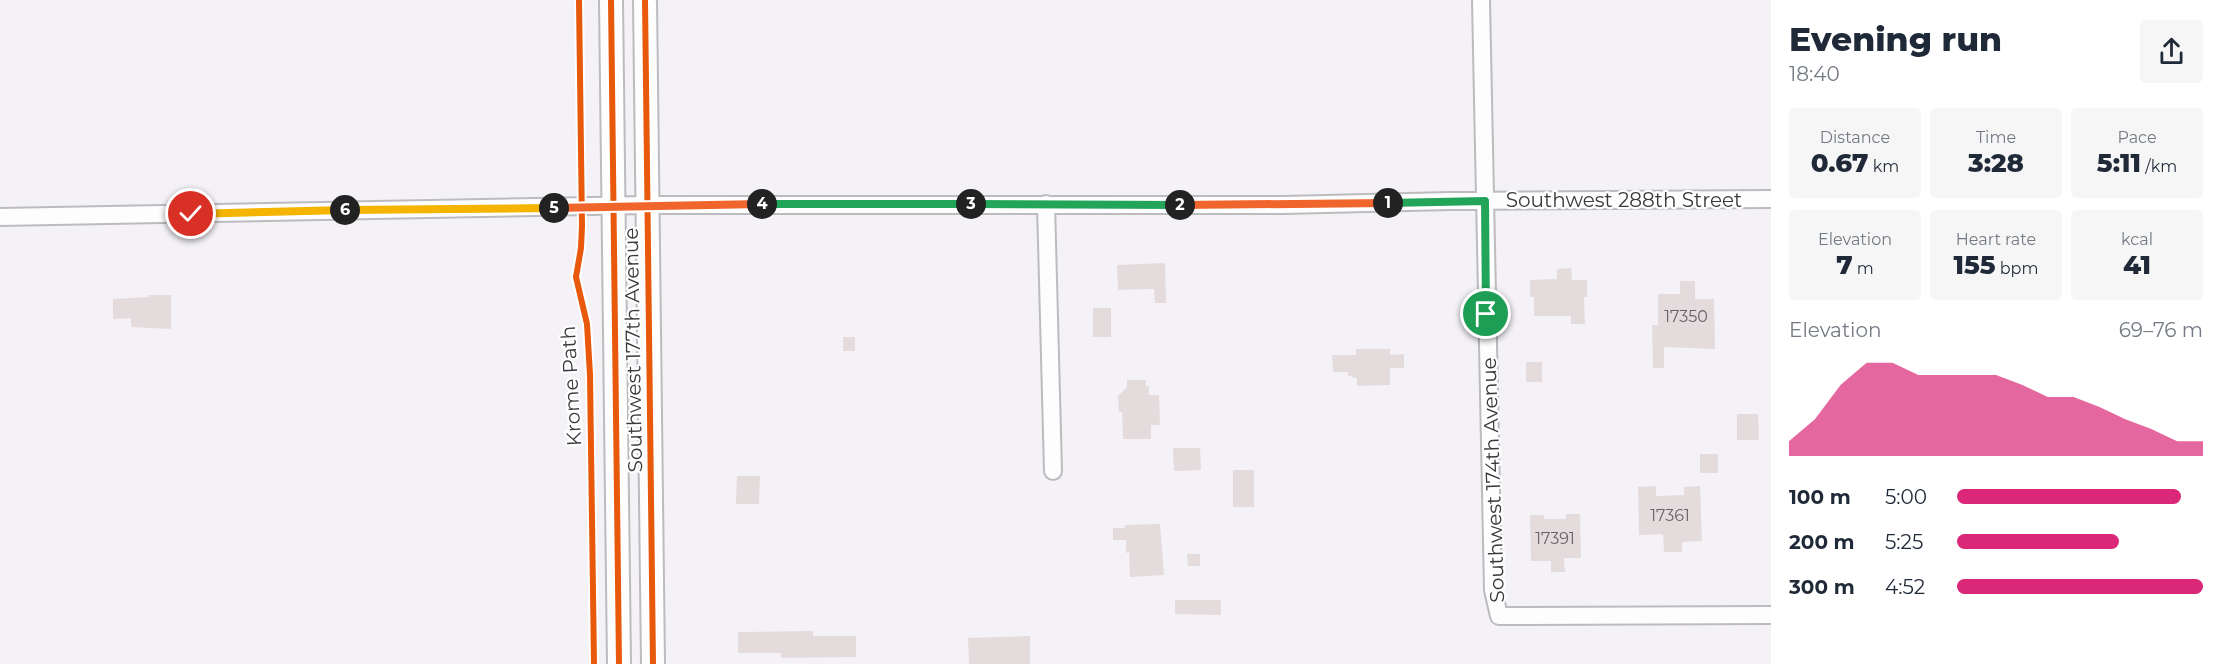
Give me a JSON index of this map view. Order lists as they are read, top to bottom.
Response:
{
  "streets": {
    "highway": ["Southwest 177th Avenue"],
    "street": ["Southwest 288th Street", "Southwest 174th Avenue"],
    "cycle path": ["Krome Path"]
  },
  "crossings": [
    ["Southwest 288th Street", "Southwest 177th Avenue"],
    ["Southwest 288th Street", "Southwest 174th Avenue"]
  ],
  "house_numbers": ["17350", "17361", "17391"],
  "page": {
    "heading": ["Evening run", "18:40"],
    "stats": [
      ["Distance", "0.67 km"],
      ["Time", "3:28"],
      ["Pace", "5:11 /km"],
      ["Elevation", "7 m"],
      ["Heart rate", "155 bpm"],
      ["kcal", "41"]
    ],
    "pins": [
      "1",
      "3",
      "4",
      "2",
      "5",
      "6"
    ],
    "chart": ["Elevation", "69–76 m"],
    "list": [
      {
        "name": "100 m",
        "note": "5:00"
      },
      {
        "name": "200 m",
        "note": "5:25"
      },
      {
        "name": "300 m",
        "note": "4:52"
      }
    ]
  }
}
